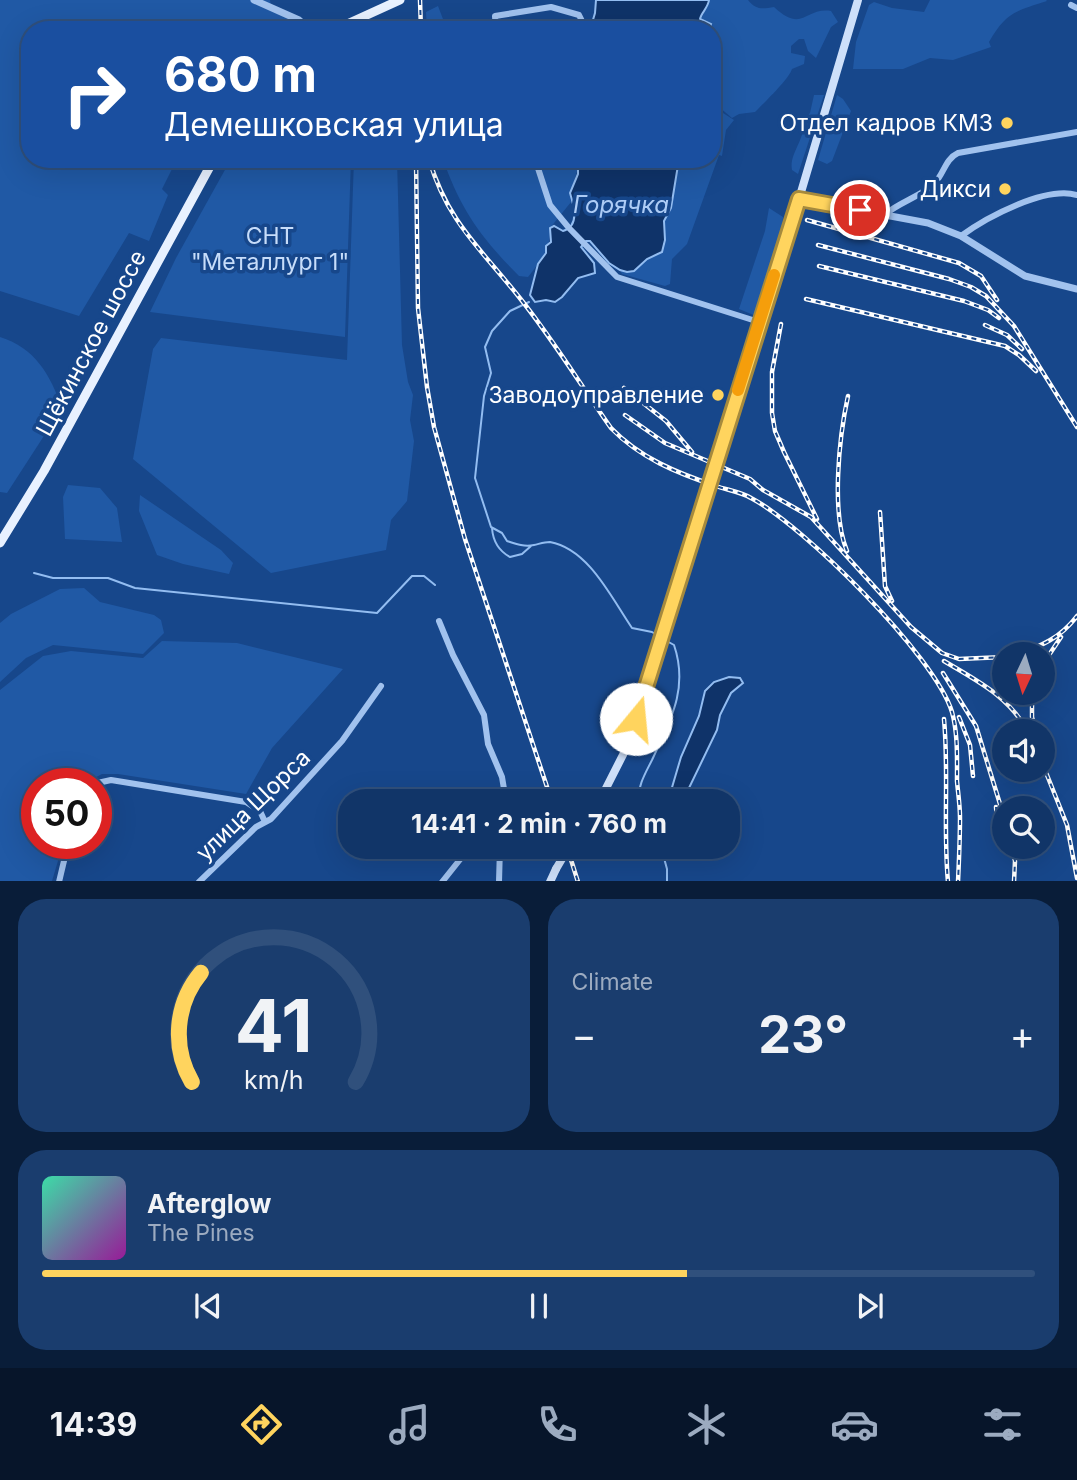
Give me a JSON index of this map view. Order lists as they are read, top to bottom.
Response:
{
  "streets": {
    "main road": ["Щёкинское шоссе"],
    "street": ["улица Щорса"]
  },
  "water": ["Горячка"],
  "parks": ["СНТ \"Металлург 1\""],
  "places": ["Отдел кадров КМЗ", "Дикси", "Заводоуправление"],
  "north": "bottom",
  "page": {
    "turn": ["680 m", "Демешковская улица"],
    "limit": "50",
    "trip": "14:41 · 2 min · 760 m",
    "tile": "Climate",
    "heat": ["−", "23°", "+"],
    "song": ["Afterglow", "The Pines"],
    "tabs": "14:39",
    "gauge": ["41", "km/h"]
  }
}
